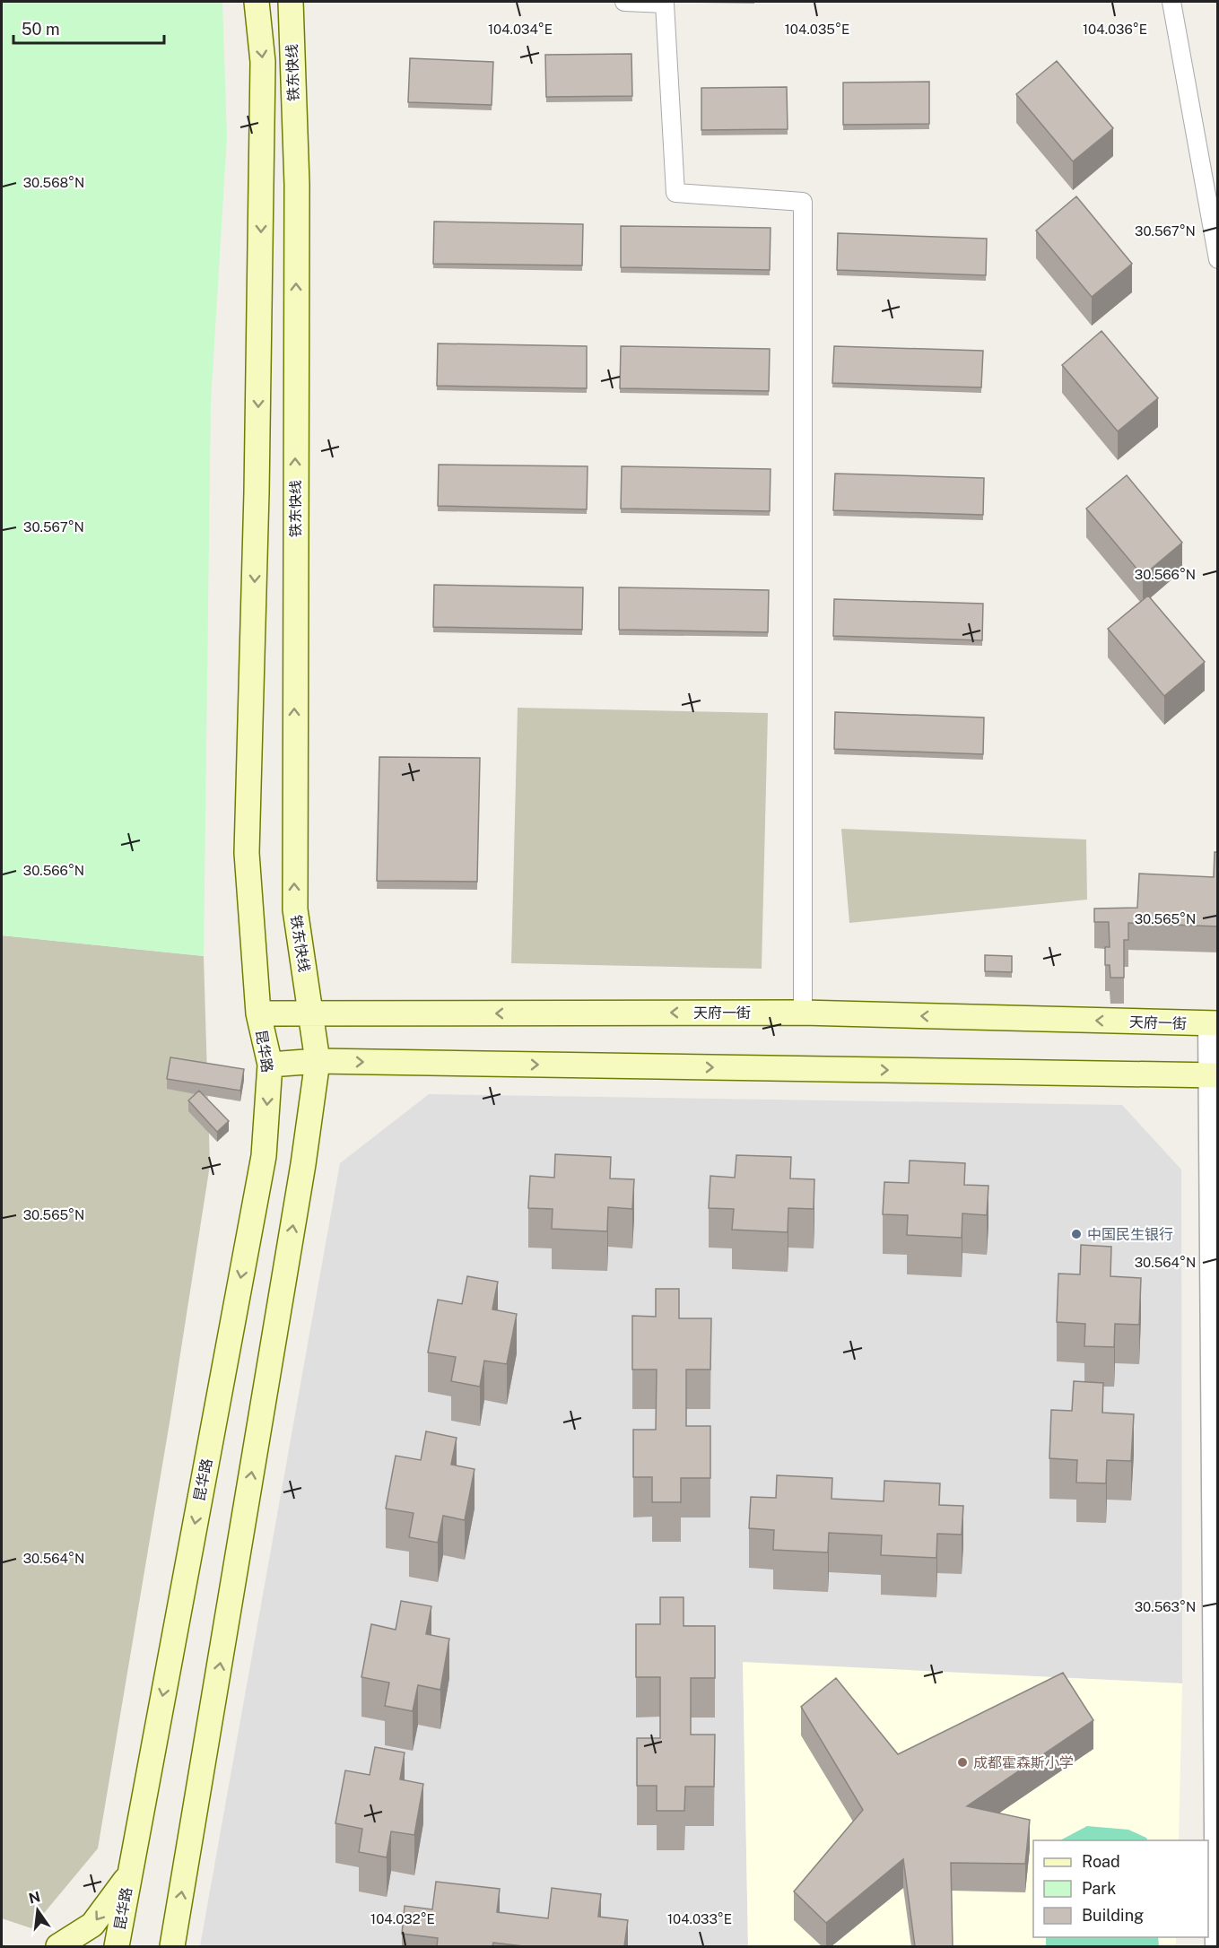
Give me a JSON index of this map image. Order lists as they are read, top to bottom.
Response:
{
  "streets": {
    "main road": ["铁东快线", "天府一街", "昆华路"]
  },
  "crossings": [
    ["铁东快线", "天府一街"],
    ["铁东快线", "昆华路"],
    ["天府一街", "昆华路"]
  ],
  "places": ["中国民生银行", "成都霍森斯小学"],
  "legend": ["Road", "Park", "Building"],
  "scale_bar": "50 m",
  "north": "top",
  "coordinates": [
    "104.034°E",
    "104.035°E",
    "104.036°E",
    "30.568°N",
    "30.567°N",
    "30.566°N",
    "30.565°N",
    "30.564°N",
    "30.563°N",
    "104.032°E",
    "104.033°E"
  ]
}
